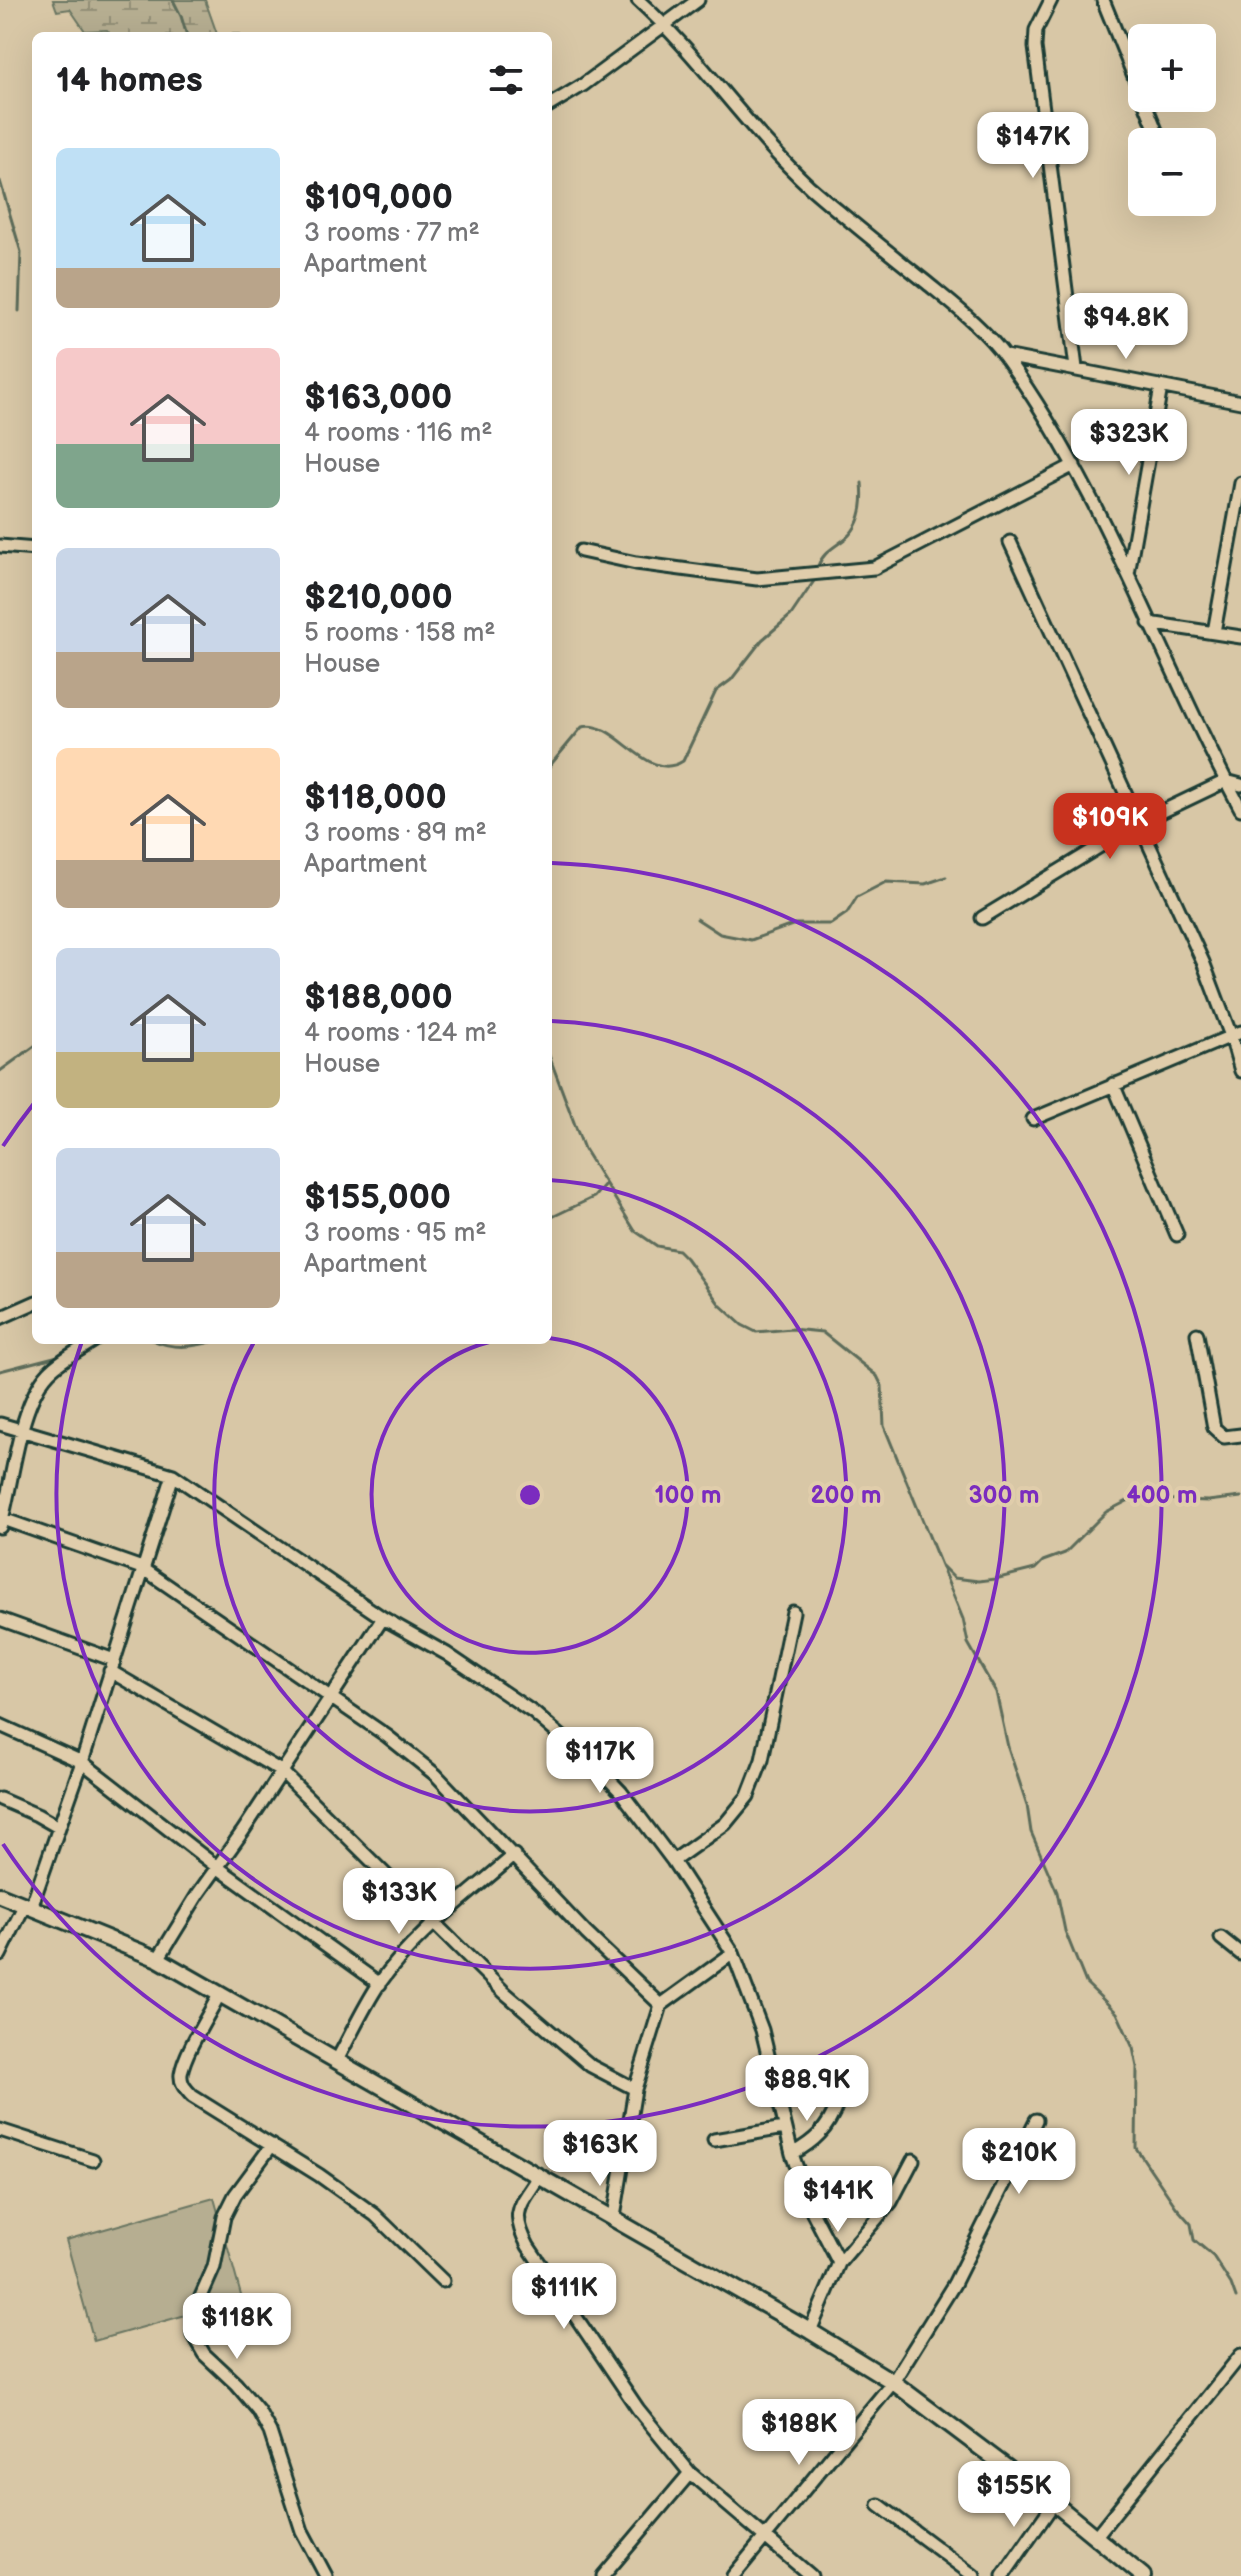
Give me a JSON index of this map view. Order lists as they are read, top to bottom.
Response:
{
  "page": {
    "map_buttons": ["+", "−"],
    "heading": "14 homes",
    "price": [
      "$147K",
      "$94.8K",
      "$323K",
      "$109K",
      "$117K",
      "$133K",
      "$88.9K",
      "$163K",
      "$210K",
      "$141K",
      "$111K",
      "$118K",
      "$188K",
      "$155K"
    ],
    "list": [
      {
        "name": "$109,000",
        "note": "3 rooms · 77 m² · Apartment"
      },
      {
        "name": "$163,000",
        "note": "4 rooms · 116 m² · House"
      },
      {
        "name": "$210,000",
        "note": "5 rooms · 158 m² · House"
      },
      {
        "name": "$118,000",
        "note": "3 rooms · 89 m² · Apartment"
      },
      {
        "name": "$188,000",
        "note": "4 rooms · 124 m² · House"
      },
      {
        "name": "$155,000",
        "note": "3 rooms · 95 m² · Apartment"
      }
    ]
  },
  "rings": [
    "100 m",
    "200 m",
    "300 m",
    "400 m"
  ]
}
